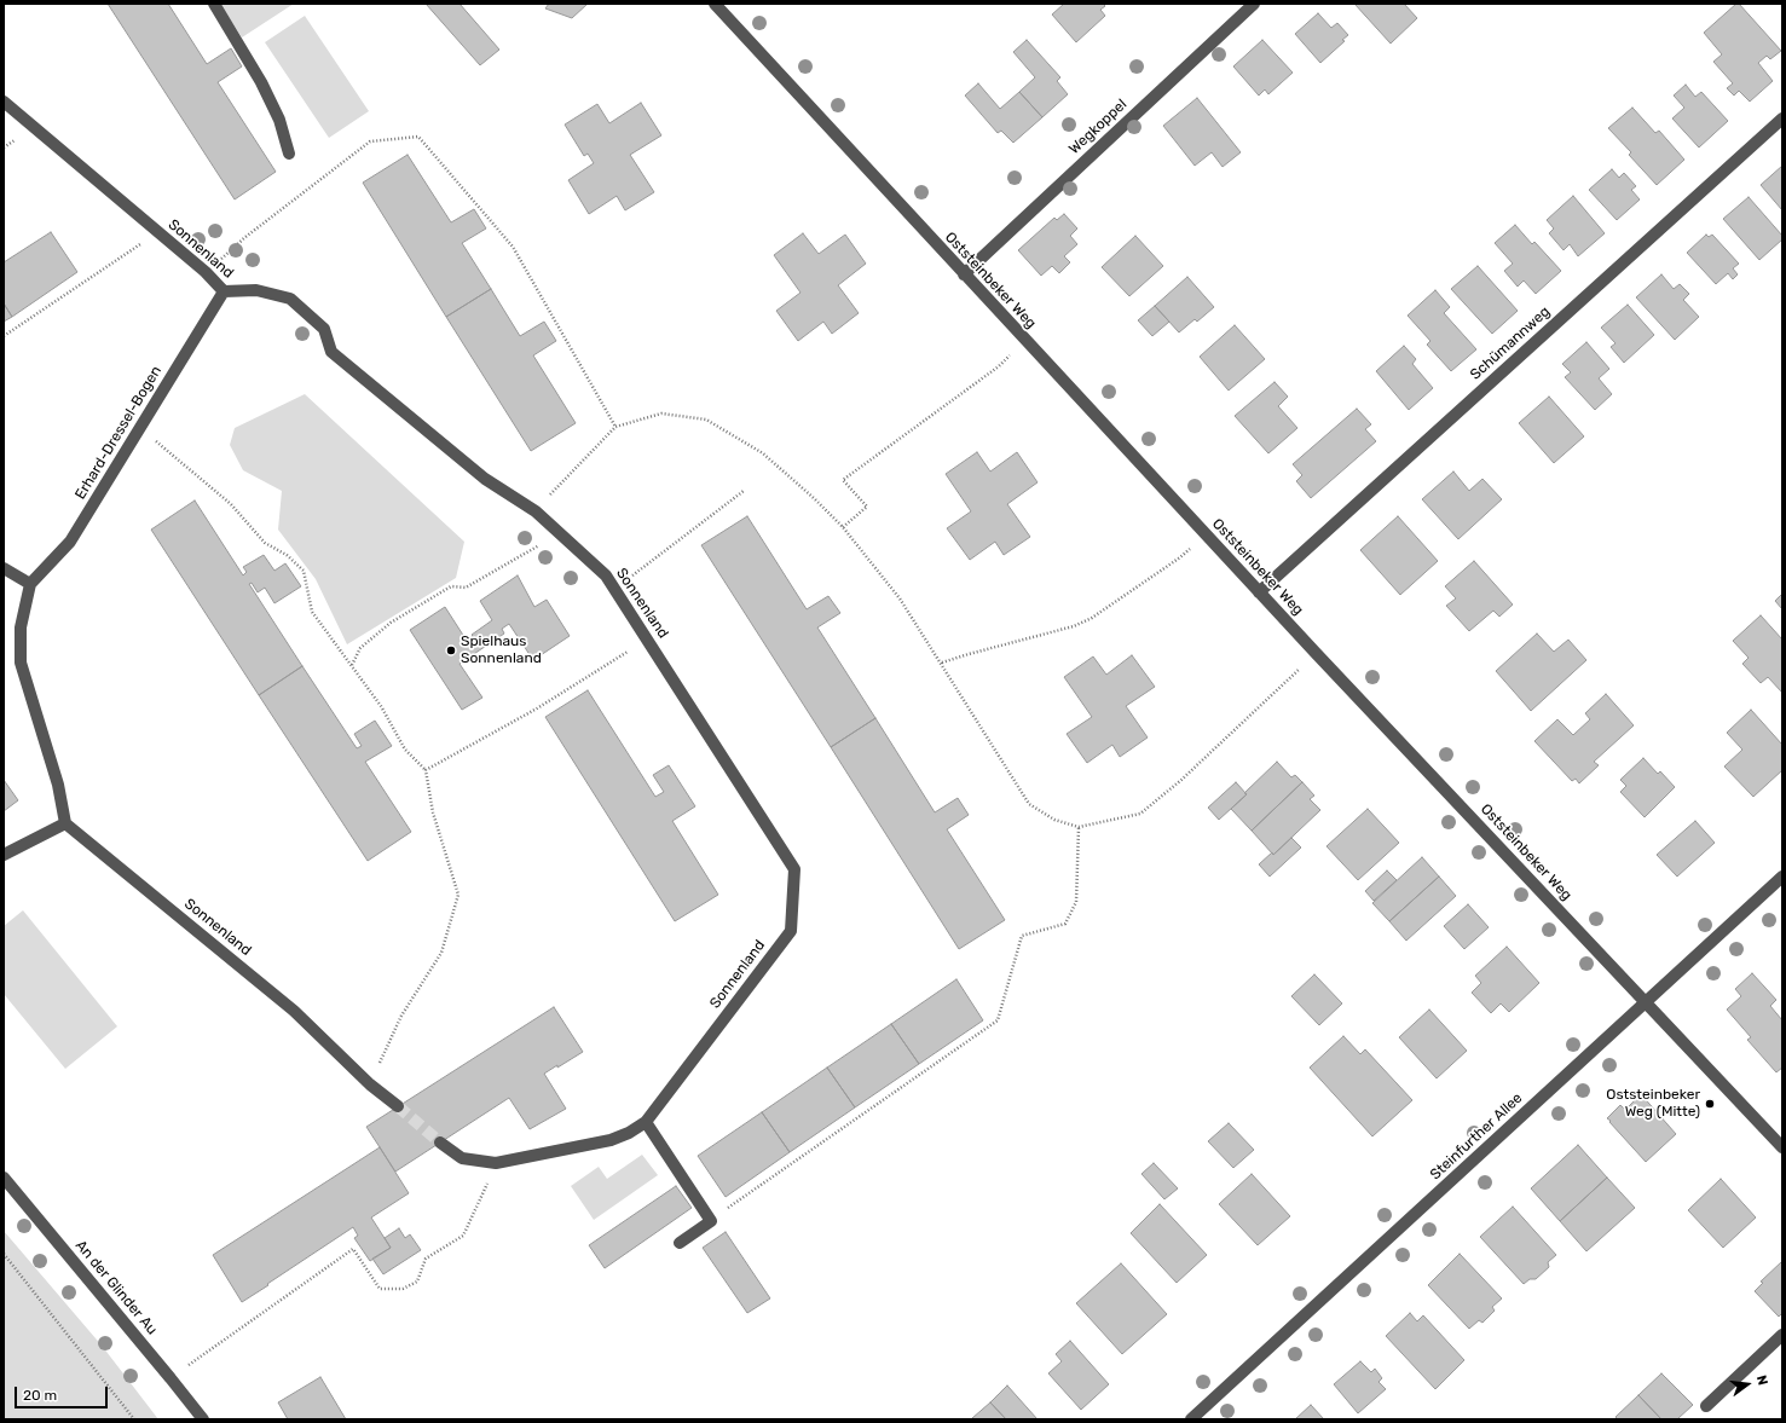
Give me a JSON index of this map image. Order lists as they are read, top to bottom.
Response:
{
  "streets": {
    "street": [
      "Wegkoppel",
      "Sonnenland",
      "Oststeinbeker Weg",
      "Schümannweg",
      "Erhard-Dressel-Bogen",
      "Steinfurther Allee",
      "An der Glinder Au"
    ]
  },
  "crossings": [
    ["Wegkoppel", "Oststeinbeker Weg"],
    ["Sonnenland", "Erhard-Dressel-Bogen"],
    ["Oststeinbeker Weg", "Schümannweg"],
    ["Oststeinbeker Weg", "Steinfurther Allee"]
  ],
  "places": ["Spielhaus Sonnenland", "Oststeinbeker Weg (Mitte)"],
  "scale_bar": "20 m",
  "north": "right"
}
